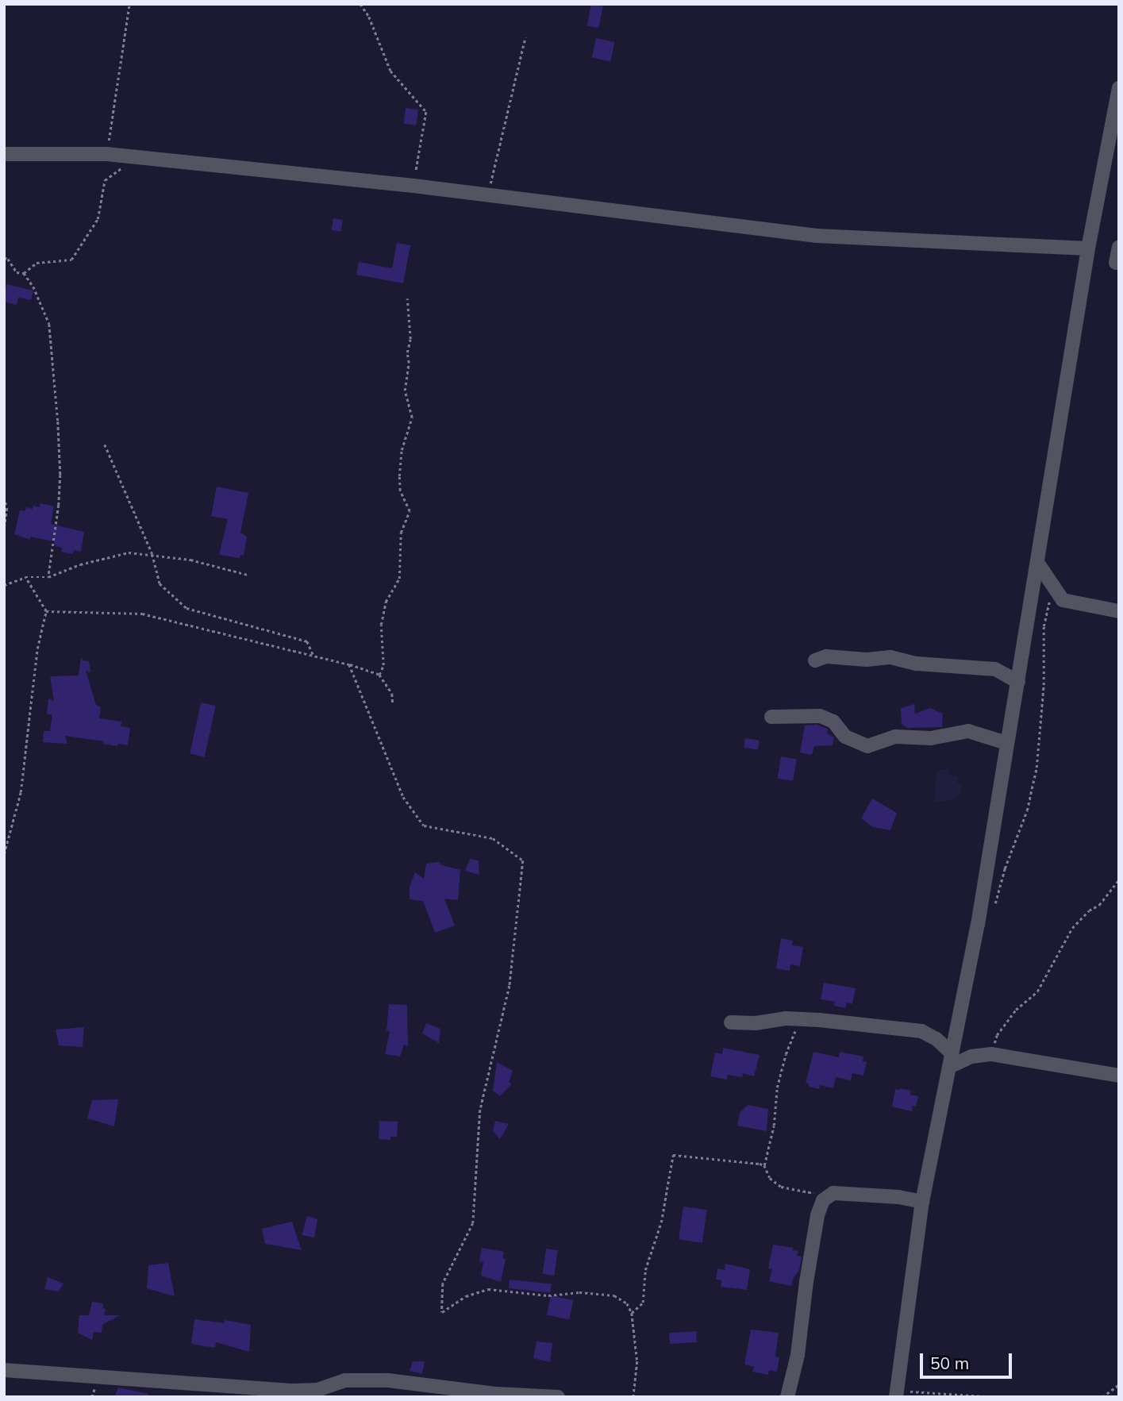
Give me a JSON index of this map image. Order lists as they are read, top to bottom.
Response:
{
  "scale_bar": "50 m"
}
